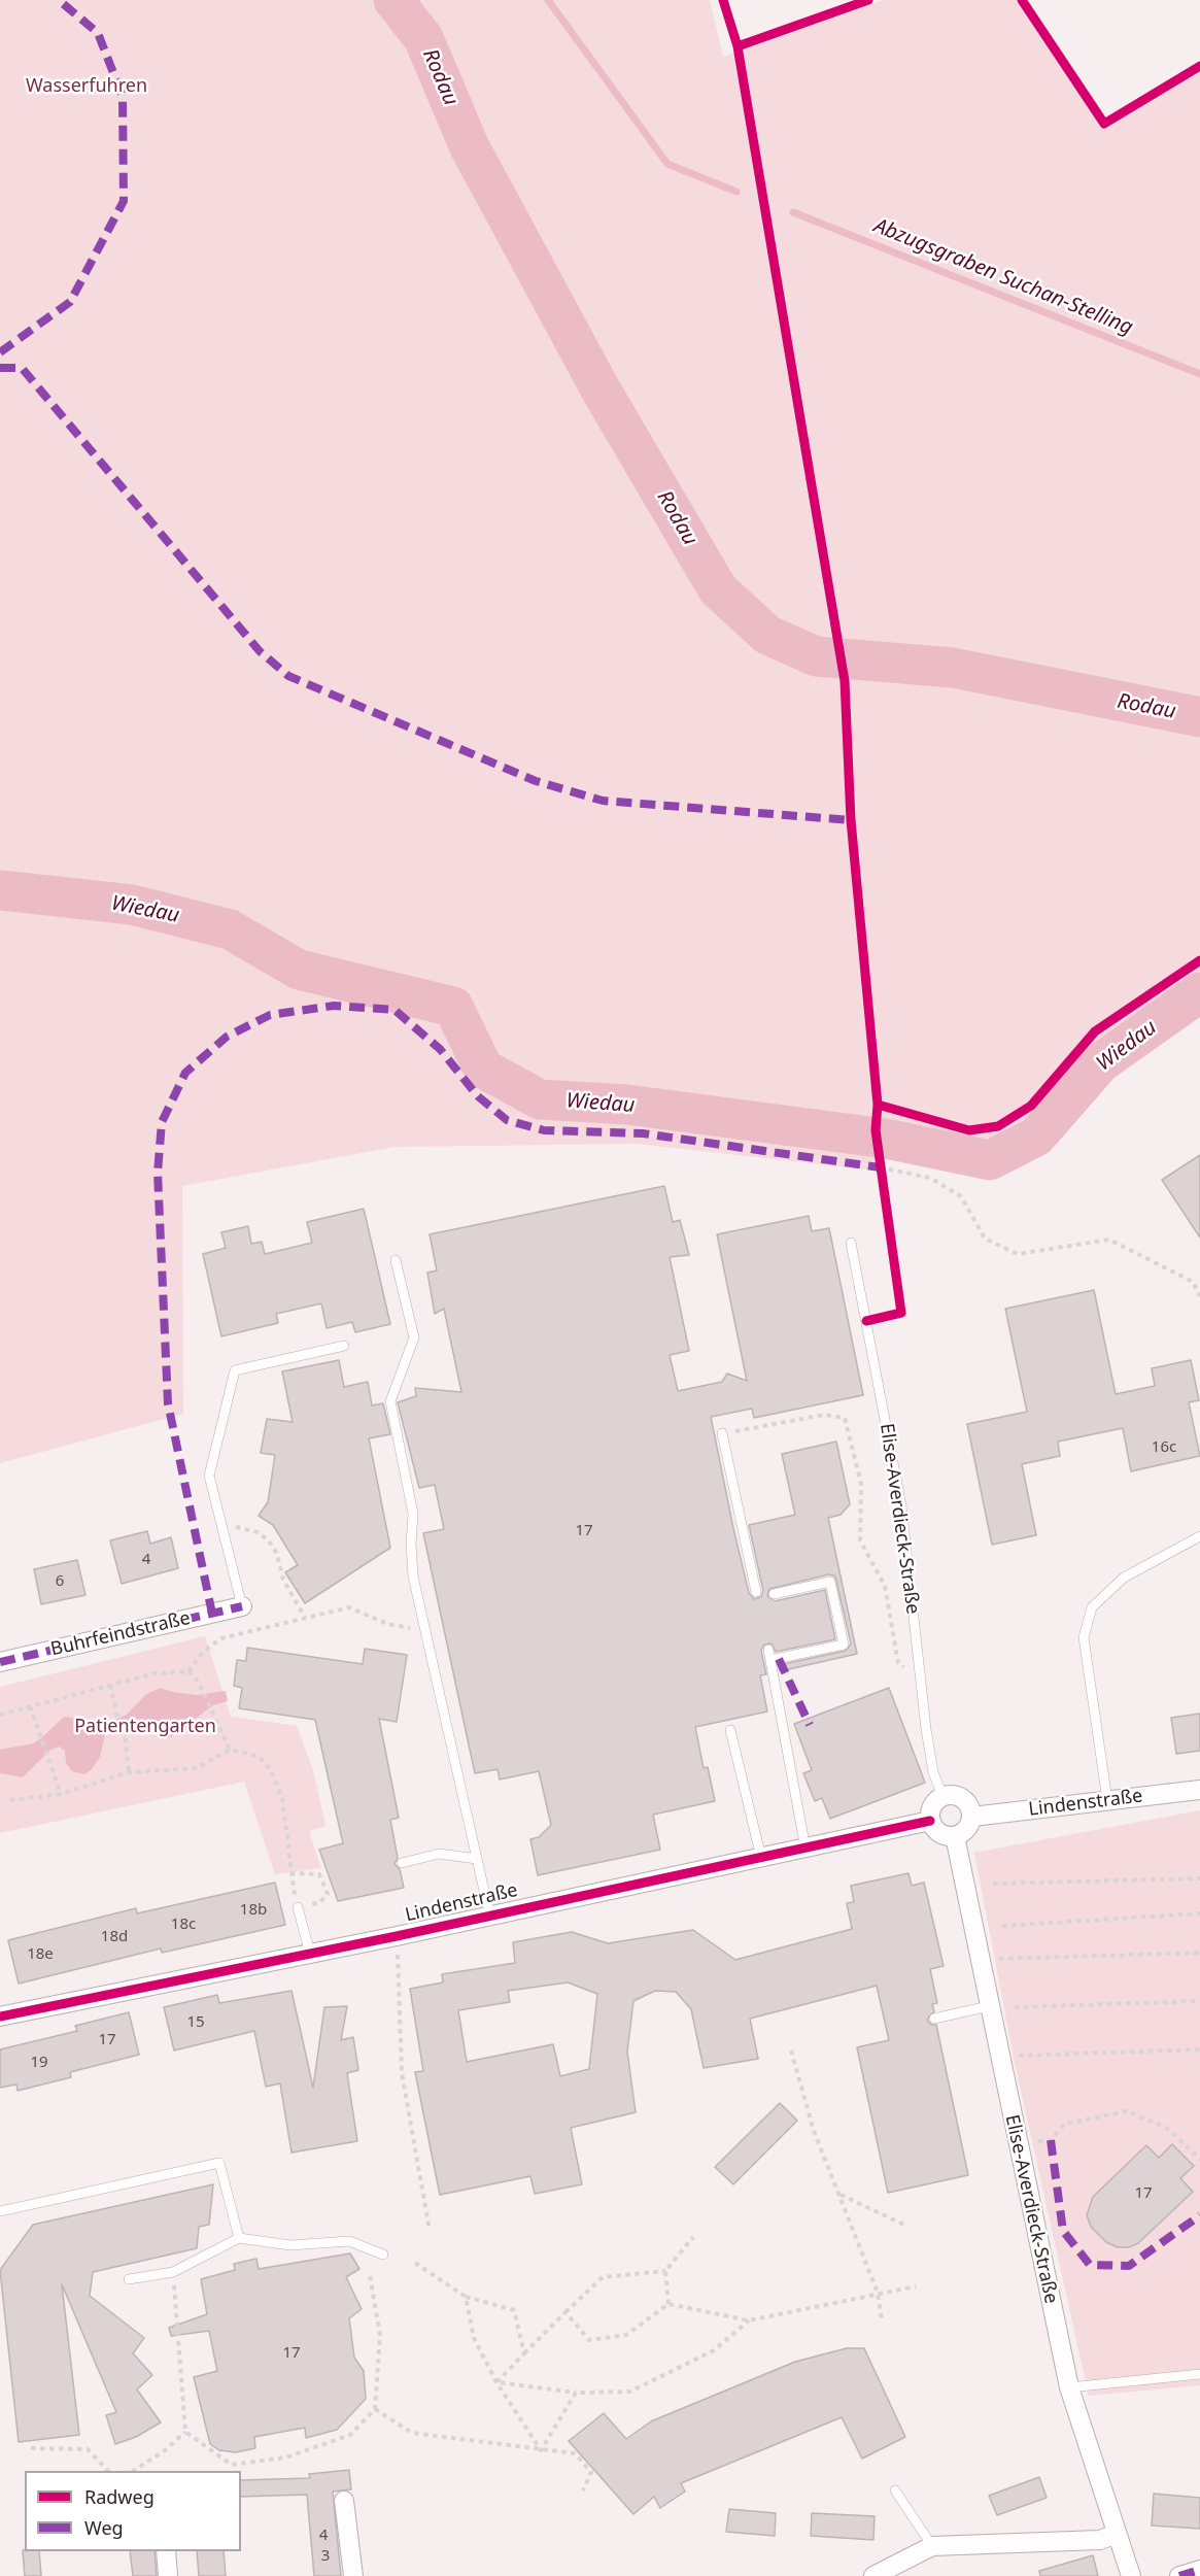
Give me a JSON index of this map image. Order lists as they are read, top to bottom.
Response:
{
  "streets": {
    "street": ["Elise-Averdieck-Straße", "Buhrfeindstraße", "Lindenstraße"]
  },
  "crossings": [
    ["Elise-Averdieck-Straße", "Lindenstraße"]
  ],
  "water": ["Rodau", "Abzugsgraben Suchan-Stelling", "Wiedau"],
  "parks": ["Wasserfuhren", "Patientengarten"],
  "house_numbers": [
    "16c",
    "17",
    "4",
    "6",
    "18b",
    "18c",
    "18d",
    "18e",
    "15",
    "17",
    "19",
    "17",
    "17",
    "4",
    "3"
  ],
  "legend": ["Radweg", "Weg"]
}
